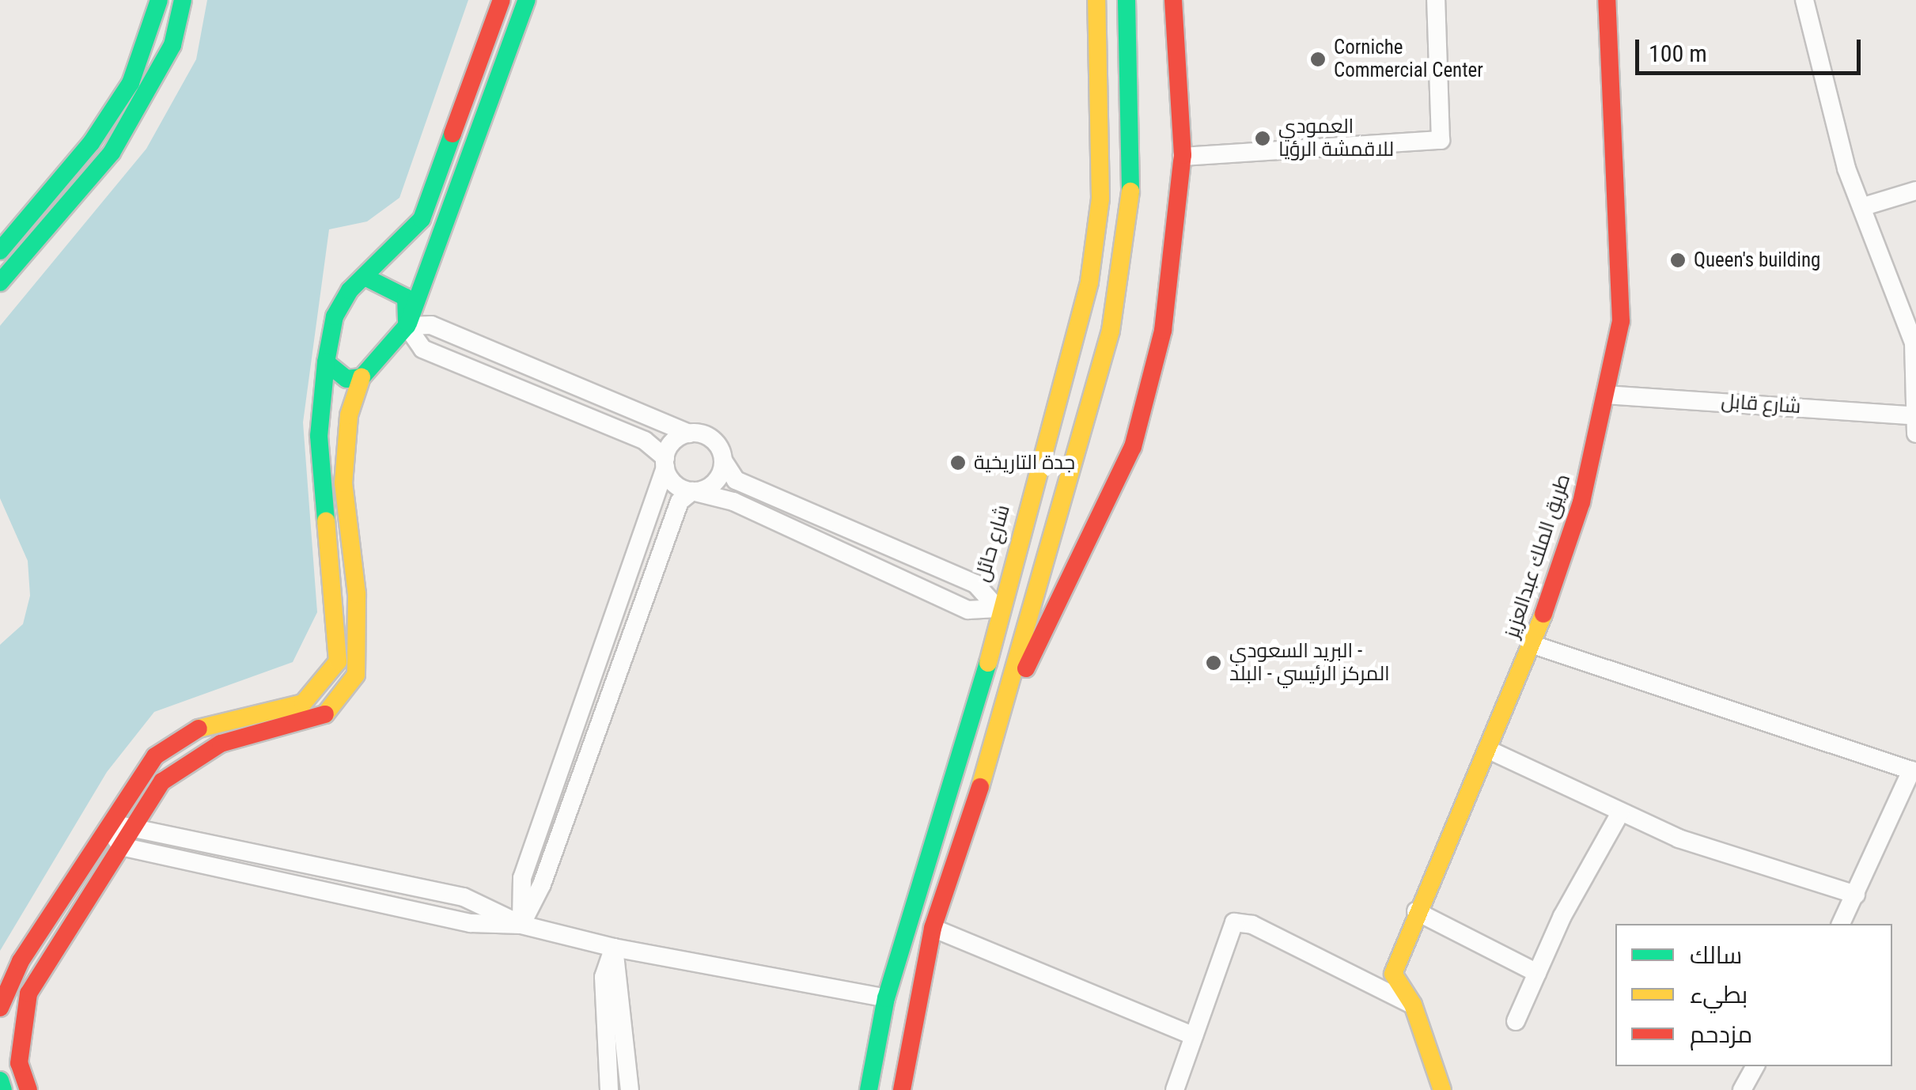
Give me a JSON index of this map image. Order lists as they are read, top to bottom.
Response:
{
  "streets": {
    "main road": ["شارع حائل", "طريق الملك عبدالعزيز"],
    "street": ["شارع قابل"]
  },
  "crossings": [
    ["شارع قابل", "طريق الملك عبدالعزيز"]
  ],
  "places": [
    "Corniche Commercial Center",
    "العمودي للاقمشة الرؤيا",
    "Queen's building",
    "جدة التاريخية",
    "البريد السعودي - المركز الرئيسي - البلد"
  ],
  "legend": ["سالك", "بطيء", "مزدحم"],
  "scale_bar": "100 m"
}
